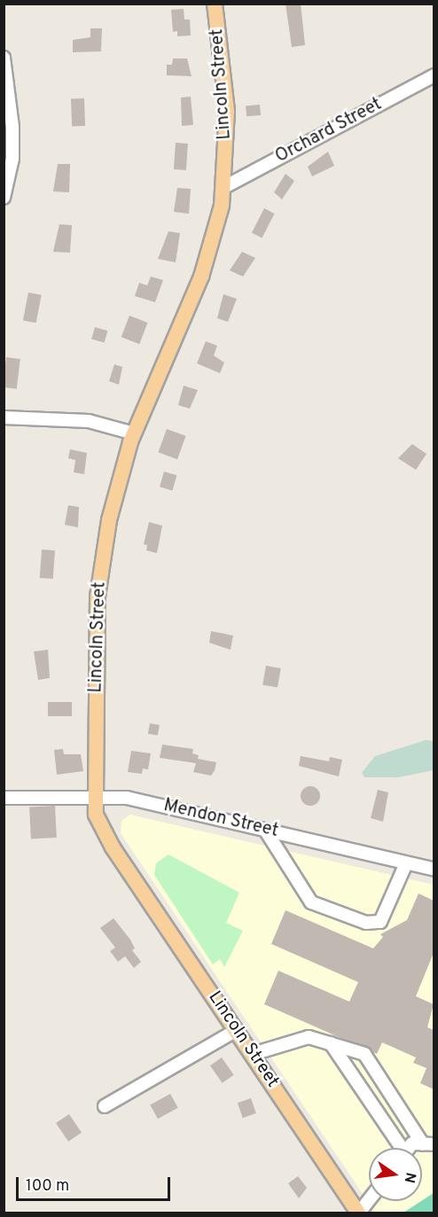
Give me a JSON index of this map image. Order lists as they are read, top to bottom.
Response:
{
  "streets": {
    "main road": ["Lincoln Street"],
    "street": ["Orchard Street", "Mendon Street"]
  },
  "crossings": [
    ["Lincoln Street", "Orchard Street"],
    ["Lincoln Street", "Mendon Street"]
  ],
  "scale_bar": "100 m",
  "north": "right"
}
